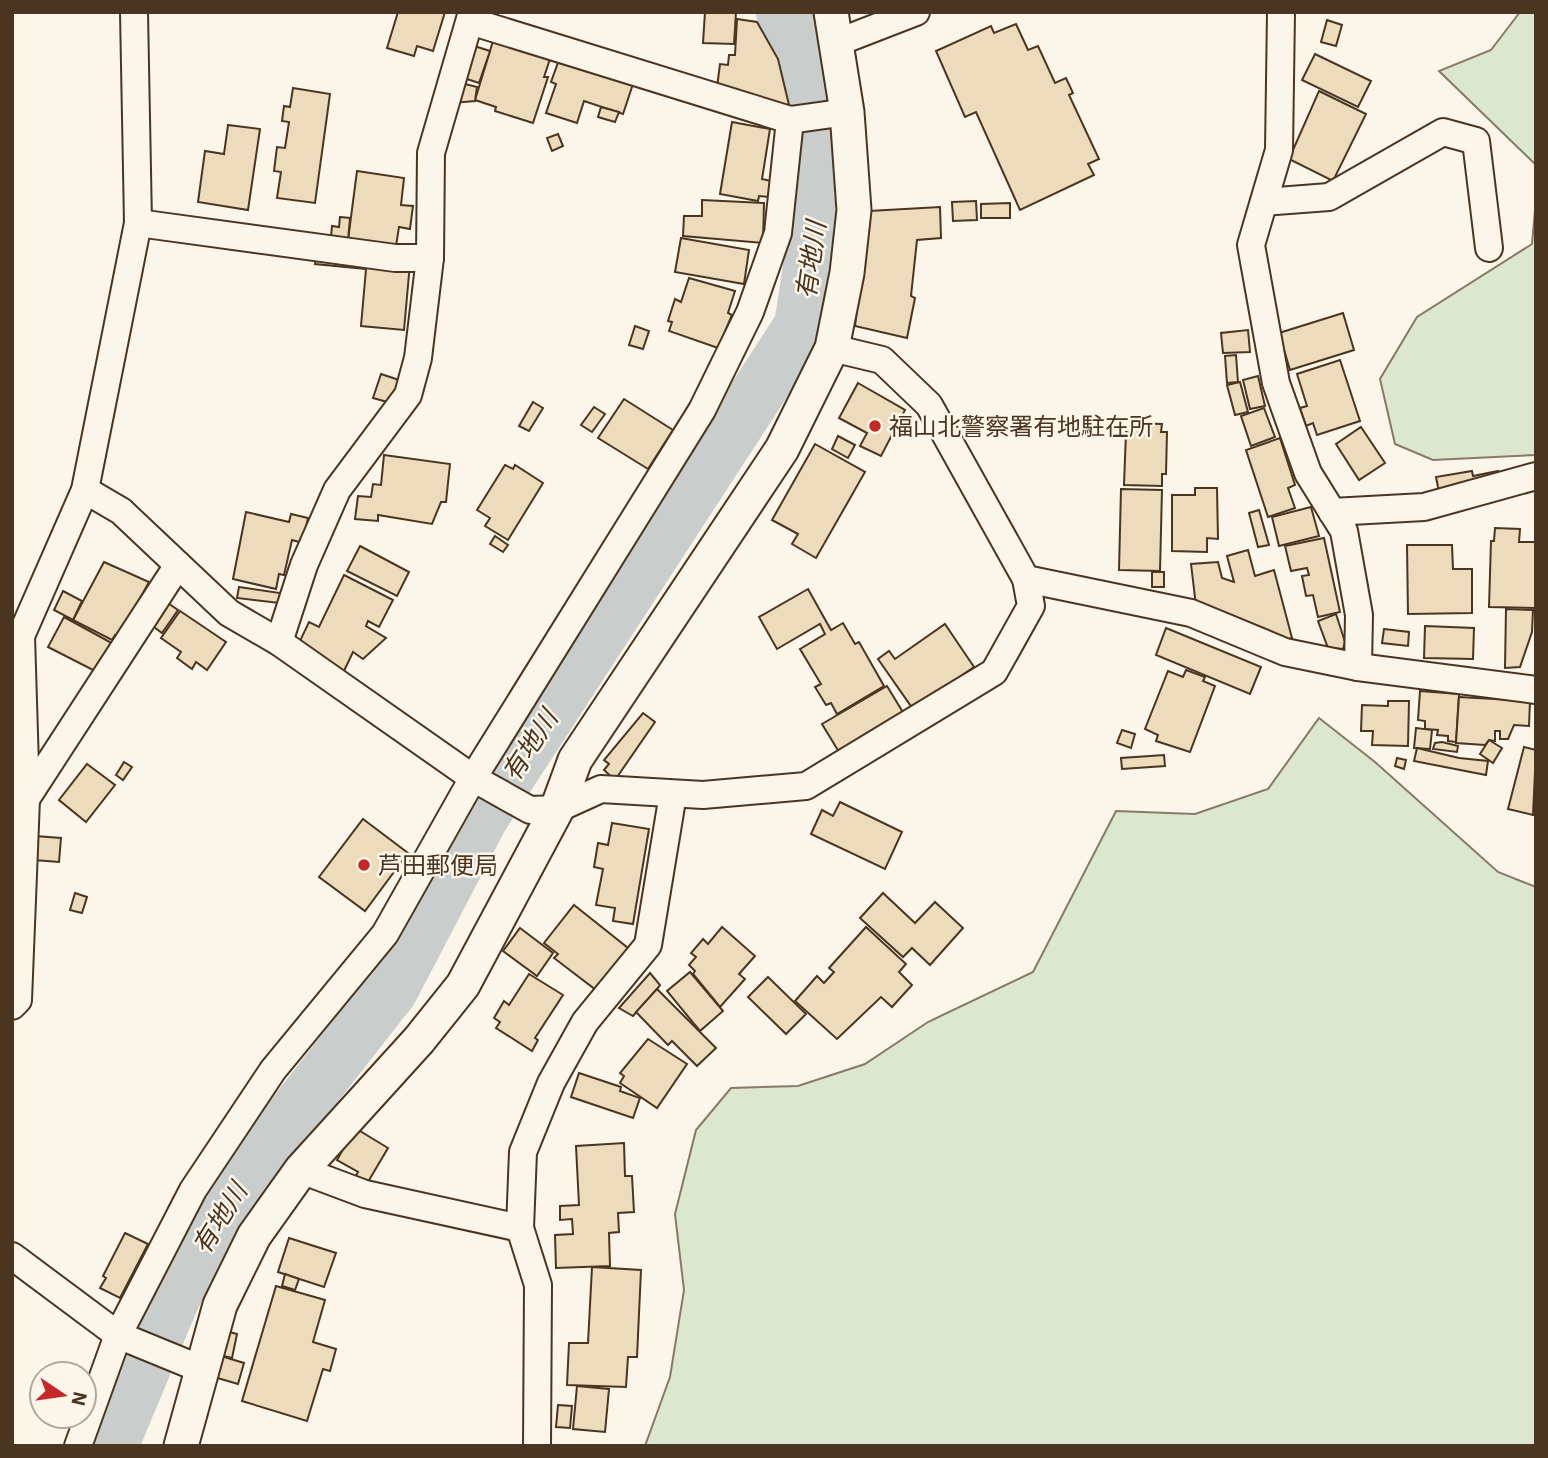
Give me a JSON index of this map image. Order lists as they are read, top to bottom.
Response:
{
  "water": ["有地川"],
  "places": ["福山北警察署有地駐在所", "芦田郵便局"],
  "north": "right"
}
